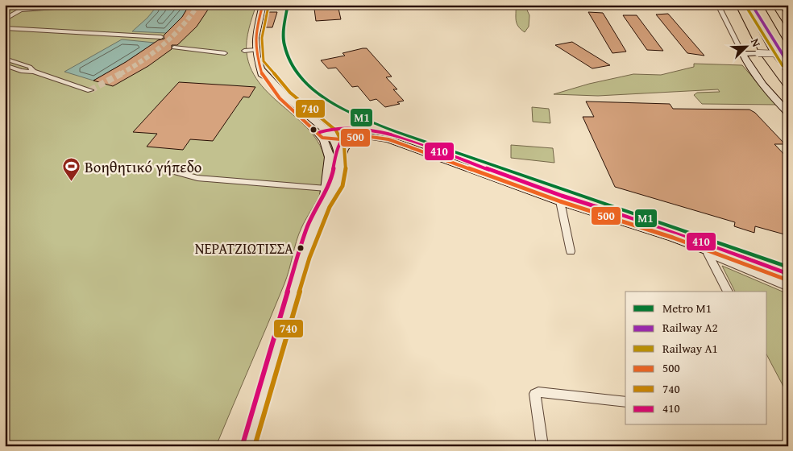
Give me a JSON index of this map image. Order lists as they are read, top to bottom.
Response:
{
  "places": {
    "sports": ["Βοηθητικό γήπεδο"],
    "other": ["ΝΕΡΑΤΖΙΩΤΙΣΣΑ"]
  },
  "lines": [
    "metro line Μ1",
    "rail line A2",
    "transit line 500",
    "transit line 740",
    "rail line A1",
    "transit line 410"
  ],
  "legend": [
    "Metro Μ1",
    "Railway A2",
    "Railway A1",
    "500",
    "740",
    "410"
  ],
  "north": "top right"
}
